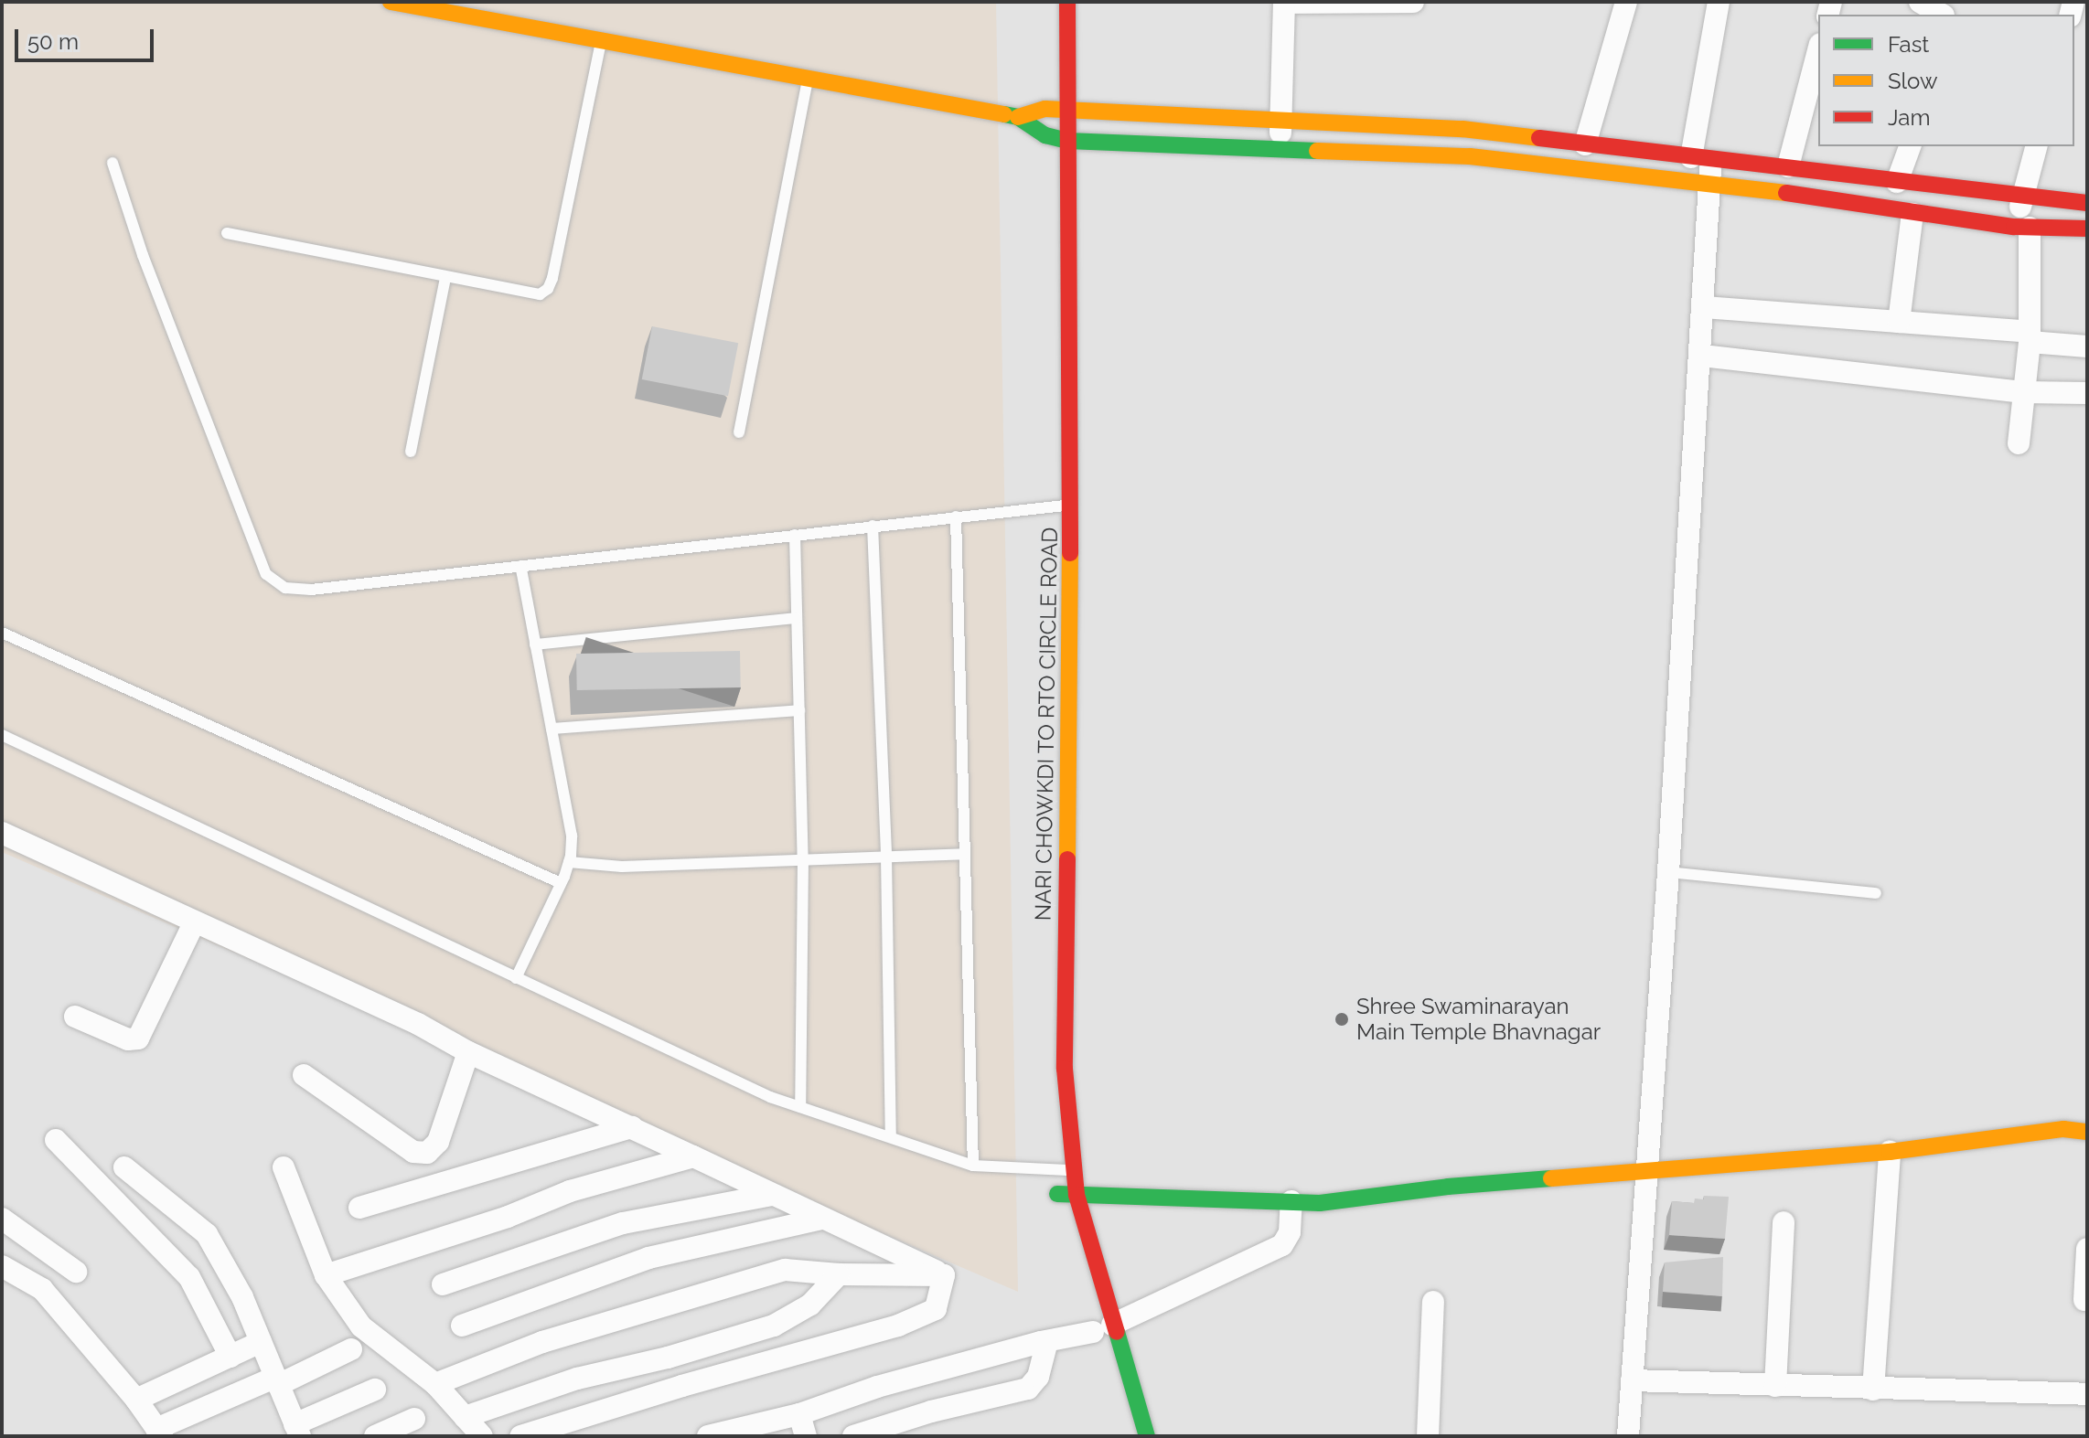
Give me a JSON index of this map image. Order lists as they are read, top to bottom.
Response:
{
  "streets": {
    "main road": ["NARI CHOWKDI TO RTO CIRCLE ROAD"]
  },
  "places": ["Shree Swaminarayan Main Temple Bhavnagar"],
  "legend": ["Fast", "Slow", "Jam"],
  "scale_bar": "50 m"
}
